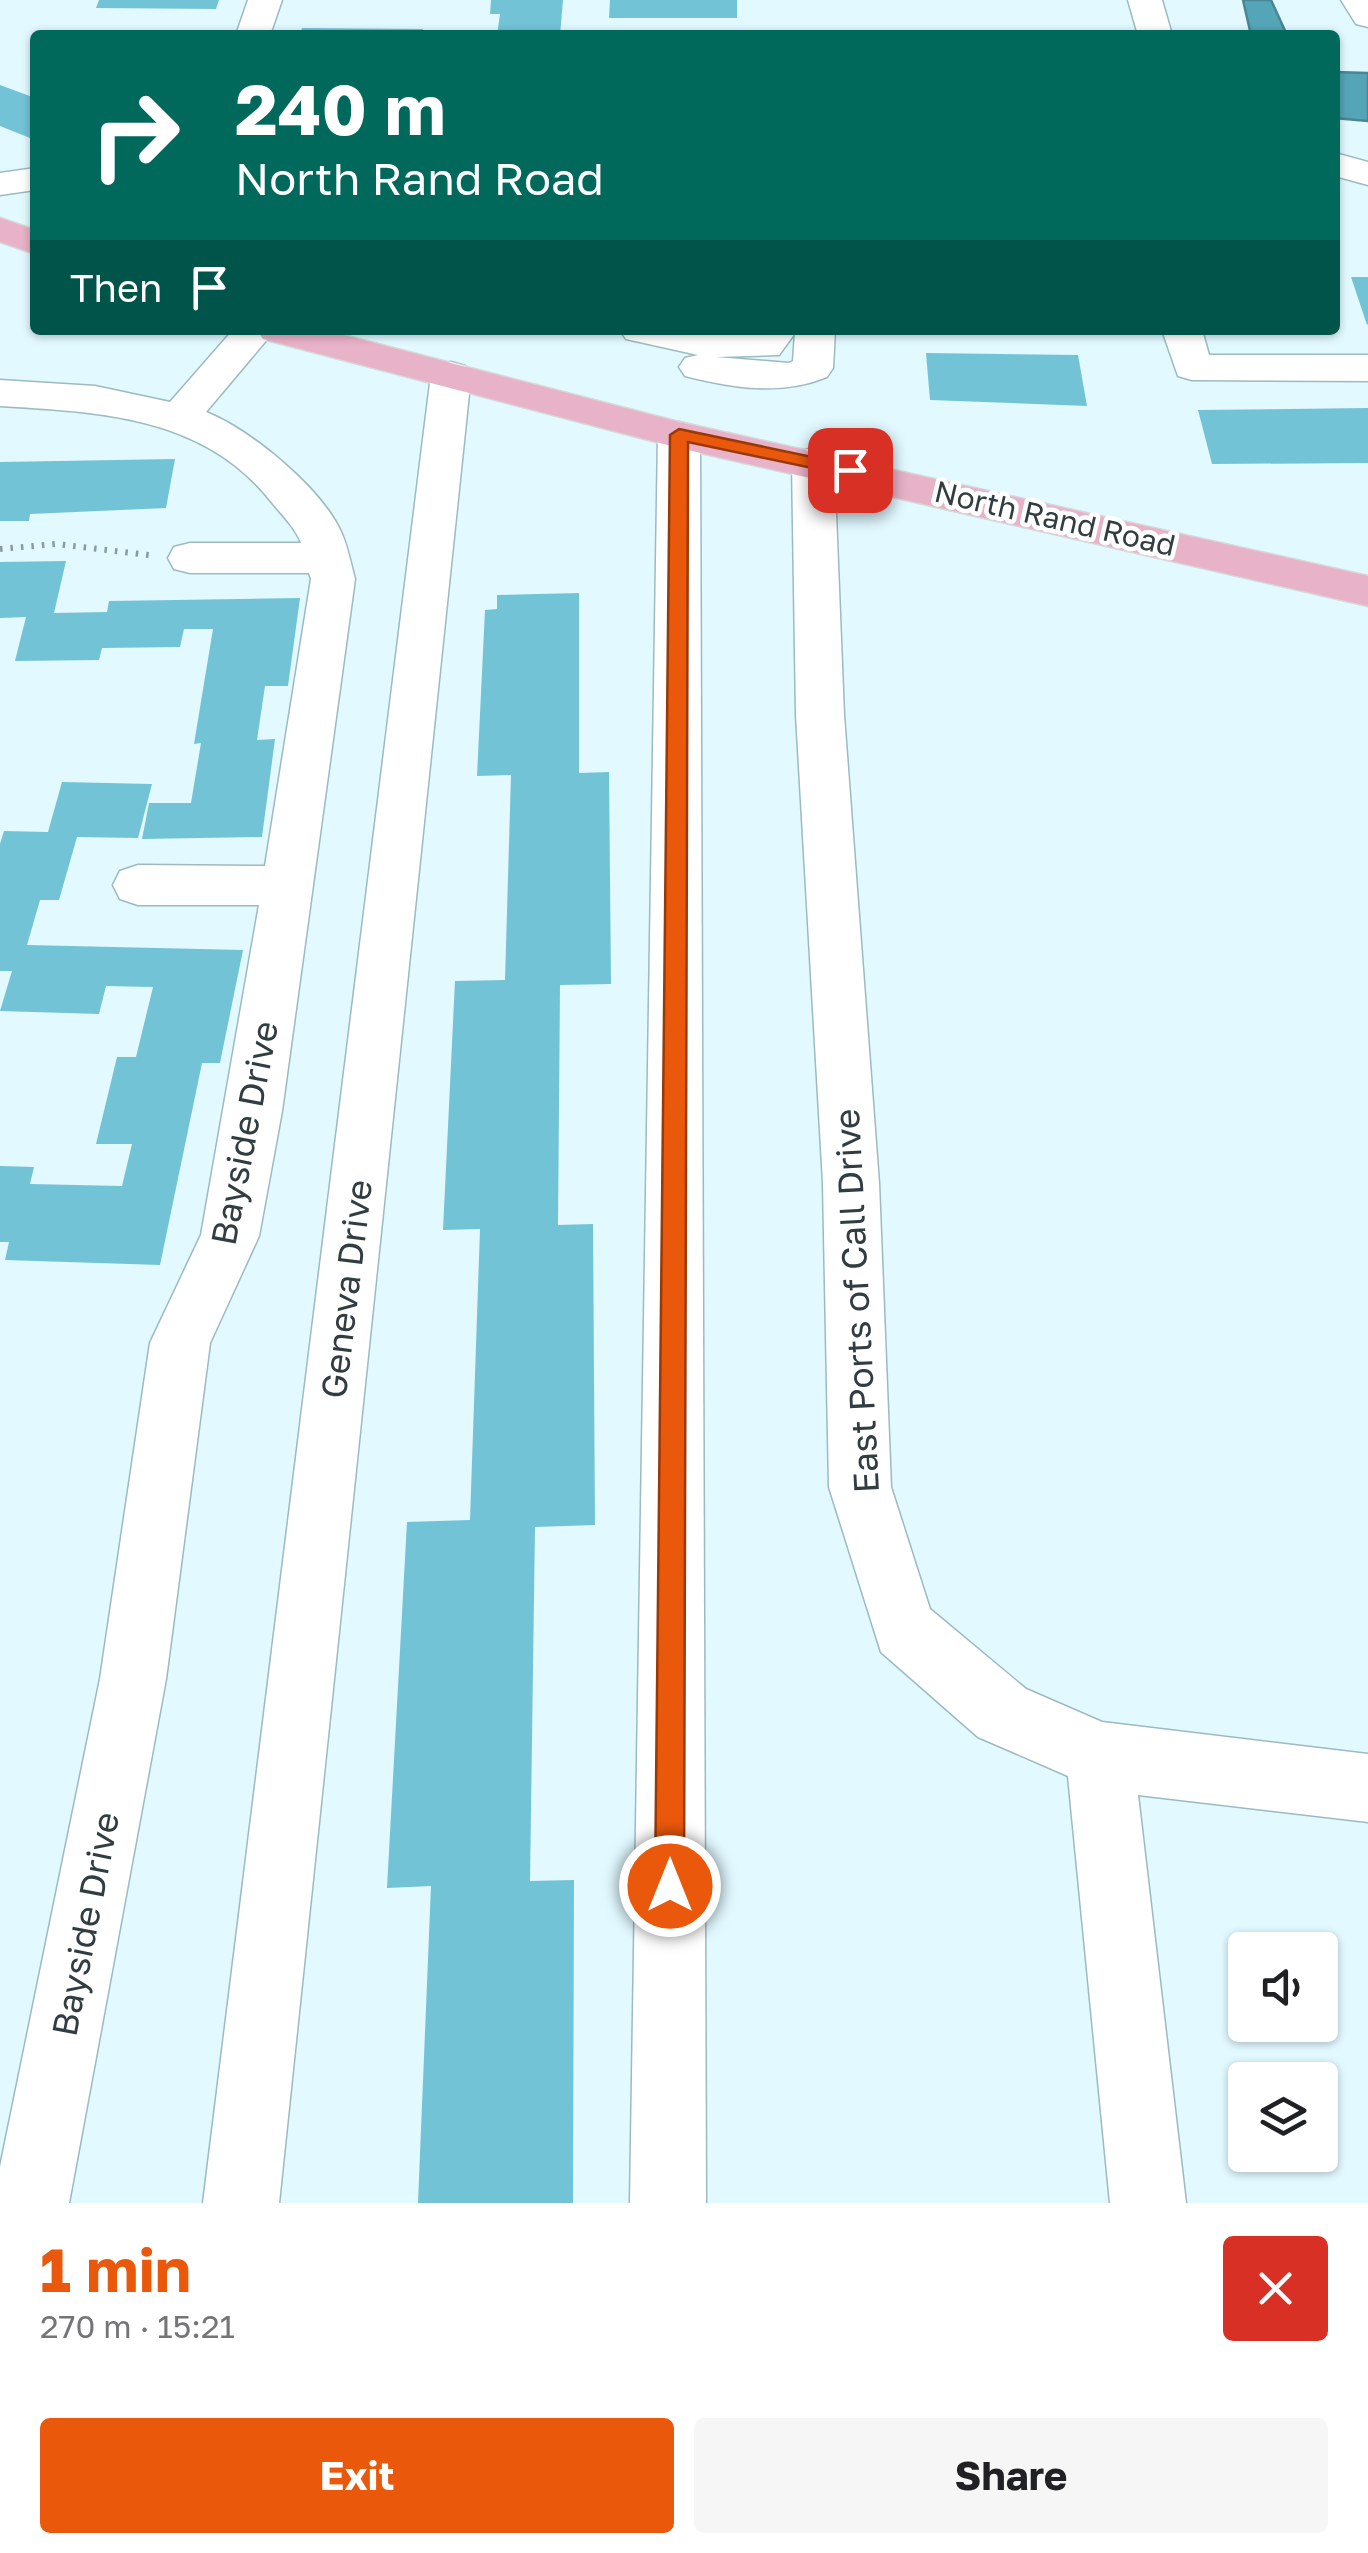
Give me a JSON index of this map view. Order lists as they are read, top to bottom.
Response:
{
  "streets": {
    "main road": ["North Rand Road"],
    "street": ["Bayside Drive", "Geneva Drive", "East Ports of Call Drive"]
  },
  "crossings": [
    ["North Rand Road", "Geneva Drive"],
    ["North Rand Road", "East Ports of Call Drive"]
  ],
  "page": {
    "turn": ["240 m", "North Rand Road"],
    "then": "Then",
    "heading": ["1 min", "270 m · 15:21"],
    "buttons": ["Exit", "Share"]
  }
}
